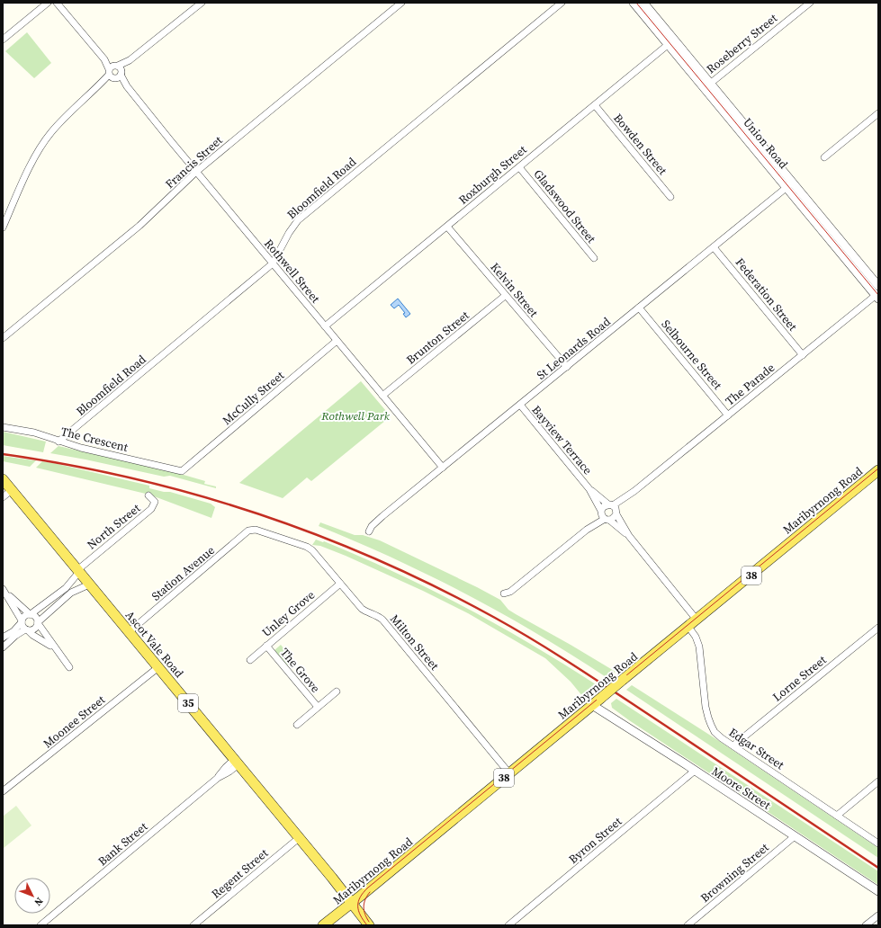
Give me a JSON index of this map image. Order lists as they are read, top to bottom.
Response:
{
  "streets": {
    "main road": [
      "Maribyrnong Road",
      "38",
      "Ascot Vale Road",
      "35"
    ],
    "street": [
      "Roseberry Street",
      "Union Road",
      "Bowden Street",
      "Francis Street",
      "Roxburgh Street",
      "Bloomfield Road",
      "Gladswood Street",
      "Rothwell Street",
      "Kelvin Street",
      "Federation Street",
      "Brunton Street",
      "St Leonards Road",
      "Selbourne Street",
      "The Parade",
      "McCully Street",
      "The Crescent",
      "Bayview Terrace",
      "North Street",
      "Station Avenue",
      "Unley Grove",
      "Milton Street",
      "The Grove",
      "Lorne Street",
      "Moonee Street",
      "Edgar Street",
      "Moore Street",
      "Byron Street",
      "Bank Street",
      "Browning Street",
      "Regent Street"
    ]
  },
  "crossings": [
    ["Roseberry Street", "Union Road"],
    ["Union Road", "Roxburgh Street"],
    ["Union Road", "St Leonards Road"],
    ["Union Road", "The Parade"],
    ["Bowden Street", "Roxburgh Street"],
    ["Francis Street", "Rothwell Street"],
    ["Roxburgh Street", "Gladswood Street"],
    ["Roxburgh Street", "Rothwell Street"],
    ["Roxburgh Street", "Kelvin Street"],
    ["Bloomfield Road", "Rothwell Street"],
    ["Bloomfield Road", "The Crescent"],
    ["Rothwell Street", "Brunton Street"],
    ["Rothwell Street", "St Leonards Road"],
    ["Rothwell Street", "McCully Street"],
    ["Kelvin Street", "Brunton Street"],
    ["Kelvin Street", "St Leonards Road"],
    ["Federation Street", "St Leonards Road"],
    ["Federation Street", "The Parade"],
    ["St Leonards Road", "Selbourne Street"],
    ["St Leonards Road", "Bayview Terrace"],
    ["Selbourne Street", "The Parade"],
    ["The Parade", "Bayview Terrace"],
    ["McCully Street", "The Crescent"],
    ["Bayview Terrace", "Maribyrnong Road"],
    ["Maribyrnong Road", "Milton Street"],
    ["Maribyrnong Road", "Ascot Vale Road"],
    ["Maribyrnong Road", "Edgar Street"],
    ["Maribyrnong Road", "Moore Street"],
    ["North Street", "Ascot Vale Road"],
    ["Station Avenue", "Milton Street"],
    ["Station Avenue", "Ascot Vale Road"],
    ["Unley Grove", "Milton Street"],
    ["Unley Grove", "The Grove"],
    ["Ascot Vale Road", "Moonee Street"],
    ["Ascot Vale Road", "Bank Street"],
    ["Ascot Vale Road", "Regent Street"],
    ["Lorne Street", "Edgar Street"],
    ["Moore Street", "Byron Street"],
    ["Moore Street", "Browning Street"]
  ],
  "parks": ["Rothwell Park"],
  "north": "bottom right"
}
